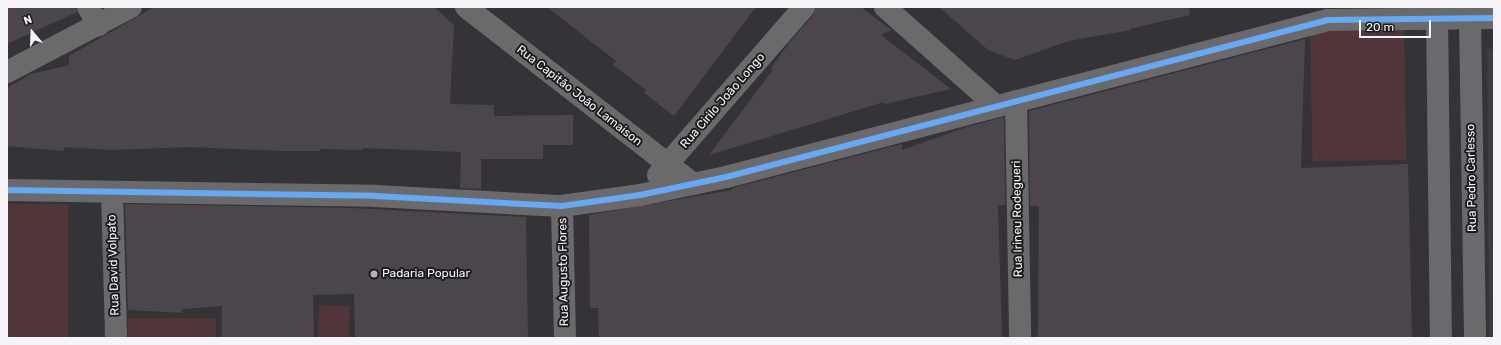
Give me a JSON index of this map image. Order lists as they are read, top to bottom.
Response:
{
  "streets": {
    "street": [
      "Rua Capitão João Lamaison",
      "Rua Cirilo João Longo",
      "Rua Pedro Carlesso",
      "Rua Irineu Rodegueri",
      "Rua David Volpato",
      "Rua Augusto Flores"
    ]
  },
  "crossings": [
    ["Rua Capitão João Lamaison", "Rua Cirilo João Longo"]
  ],
  "places": ["Padaria Popular"],
  "scale_bar": "20 m",
  "north": "top"
}
